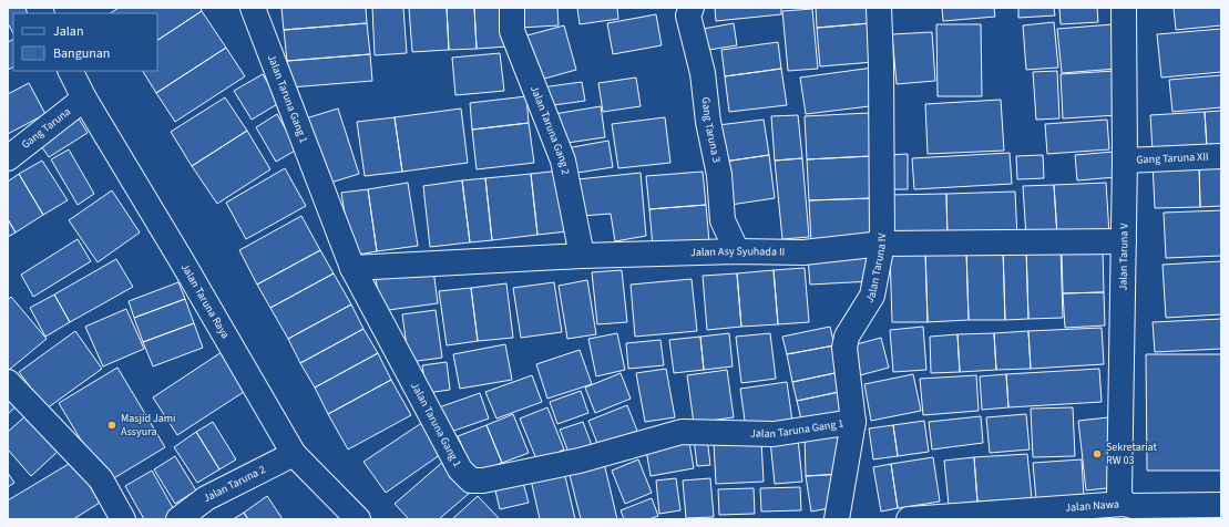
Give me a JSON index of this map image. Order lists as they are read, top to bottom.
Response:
{
  "streets": {
    "street": [
      "Jalan Taruna Gang 1",
      "Gang Taruna",
      "Gang Taruna 3",
      "Jalan Taruna Gang 2",
      "Gang Taruna XII",
      "Jalan Asy Syuhada II",
      "Jalan Taruna V",
      "Jalan Taruna IV",
      "Jalan Taruna Raya",
      "Jalan Taruna 2",
      "Jalan Nawa"
    ]
  },
  "crossings": [
    ["Jalan Taruna Gang 1", "Jalan Asy Syuhada II"],
    ["Jalan Taruna Gang 1", "Jalan Taruna IV"],
    ["Gang Taruna", "Jalan Taruna Raya"],
    ["Gang Taruna 3", "Jalan Asy Syuhada II"],
    ["Jalan Taruna Gang 2", "Jalan Asy Syuhada II"],
    ["Gang Taruna XII", "Jalan Taruna V"],
    ["Jalan Asy Syuhada II", "Jalan Taruna V"],
    ["Jalan Asy Syuhada II", "Jalan Taruna IV"],
    ["Jalan Taruna V", "Jalan Nawa"],
    ["Jalan Taruna Raya", "Jalan Taruna 2"]
  ],
  "places": ["Masjid Jami Assyura", "Sekretariat RW 03"],
  "legend": ["Jalan", "Bangunan"]
}
